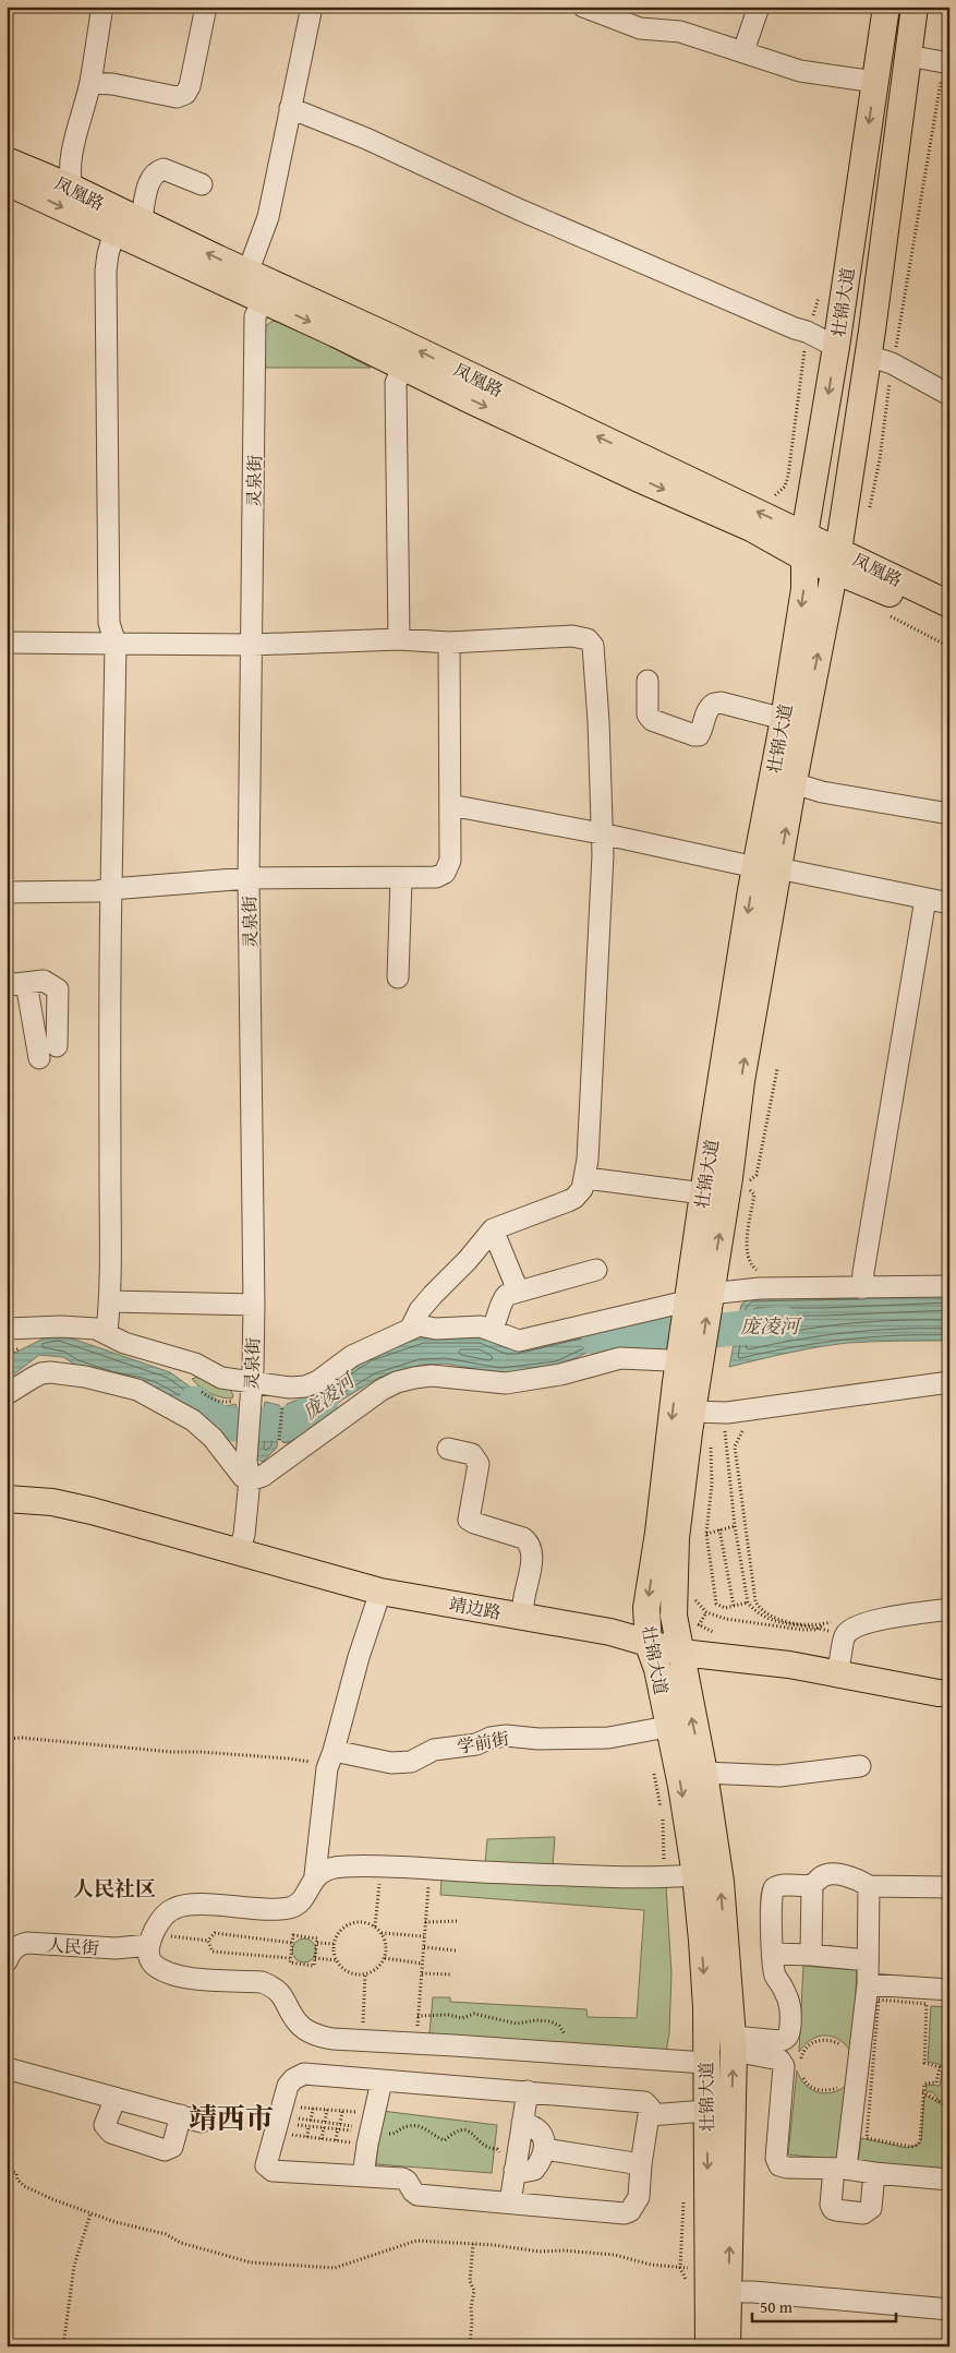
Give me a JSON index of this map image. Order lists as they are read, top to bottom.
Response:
{
  "streets": {
    "main road": ["凤凰路", "壮锦大道", "靖边路"],
    "street": ["灵泉街", "学前街", "人民街"]
  },
  "crossings": [
    ["凤凰路", "壮锦大道"],
    ["凤凰路", "灵泉街"],
    ["壮锦大道", "靖边路"],
    ["壮锦大道", "学前街"],
    ["灵泉街", "靖边路"]
  ],
  "districts": ["人民社区", "靖西市"],
  "water": ["庞凌河"],
  "scale_bar": "50 m"
}
